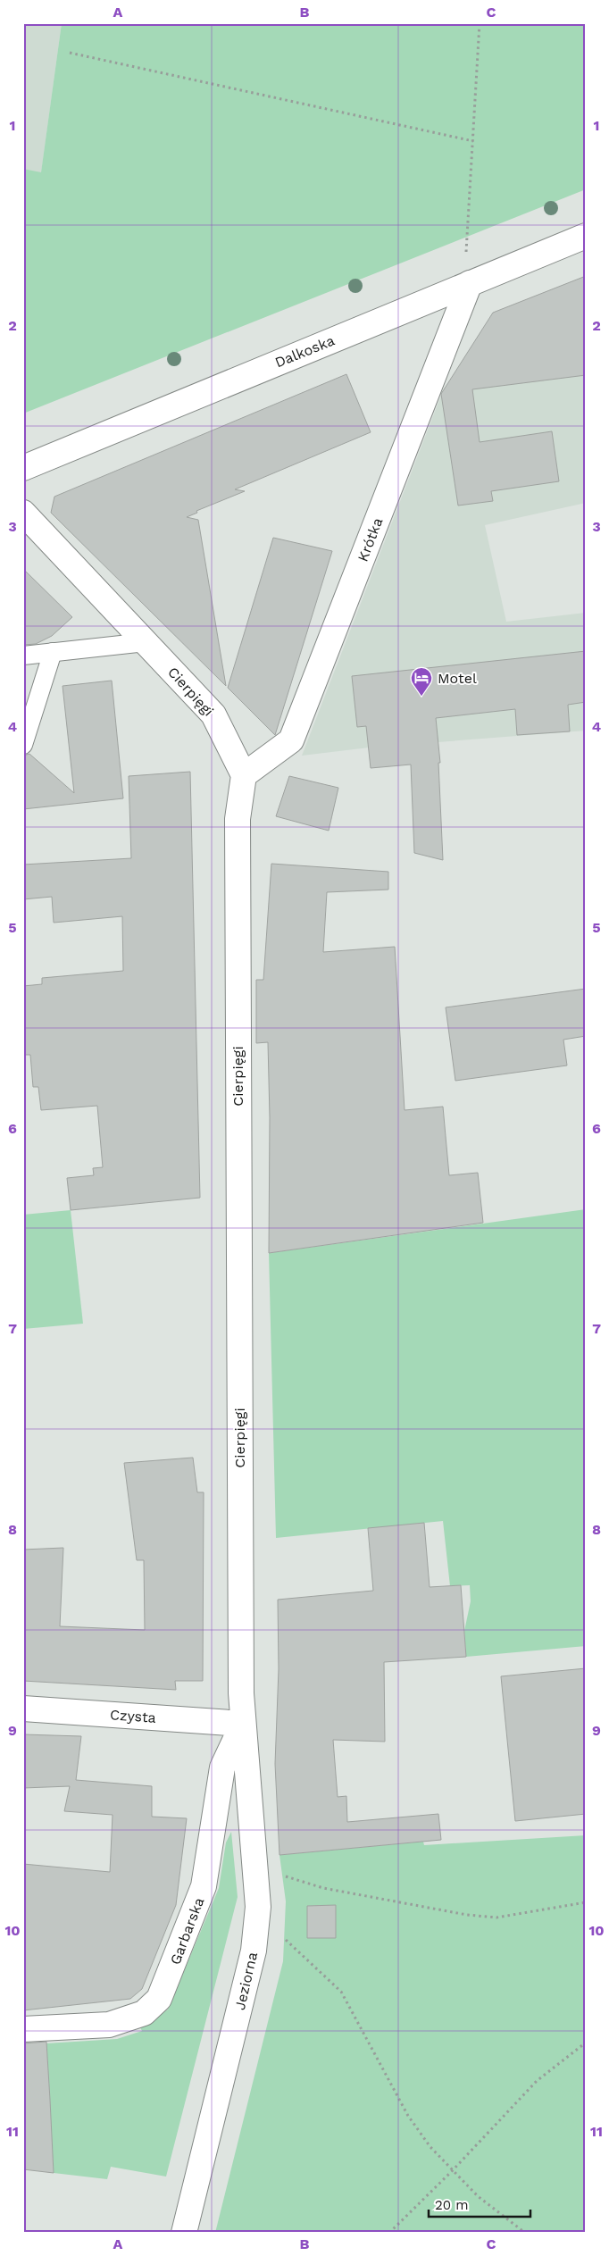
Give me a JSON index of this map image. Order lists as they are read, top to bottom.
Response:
{
  "streets": {
    "street": [
      "Dalkoska",
      "Krótka",
      "Cierpięgi",
      "Czysta",
      "Garbarska",
      "Jeziorna"
    ]
  },
  "crossings": [
    ["Dalkoska", "Krótka"],
    ["Krótka", "Cierpięgi"],
    ["Cierpięgi", "Czysta"],
    ["Cierpięgi", "Garbarska"],
    ["Cierpięgi", "Jeziorna"],
    ["Czysta", "Garbarska"],
    ["Czysta", "Jeziorna"],
    ["Garbarska", "Jeziorna"]
  ],
  "places": {
    "hotel": ["Motel"]
  },
  "scale_bar": "20 m",
  "grid": {
    "columns": ["A", "B", "C"],
    "rows": [
      "1",
      "2",
      "3",
      "4",
      "5",
      "6",
      "7",
      "8",
      "9",
      "10",
      "11"
    ]
  }
}
